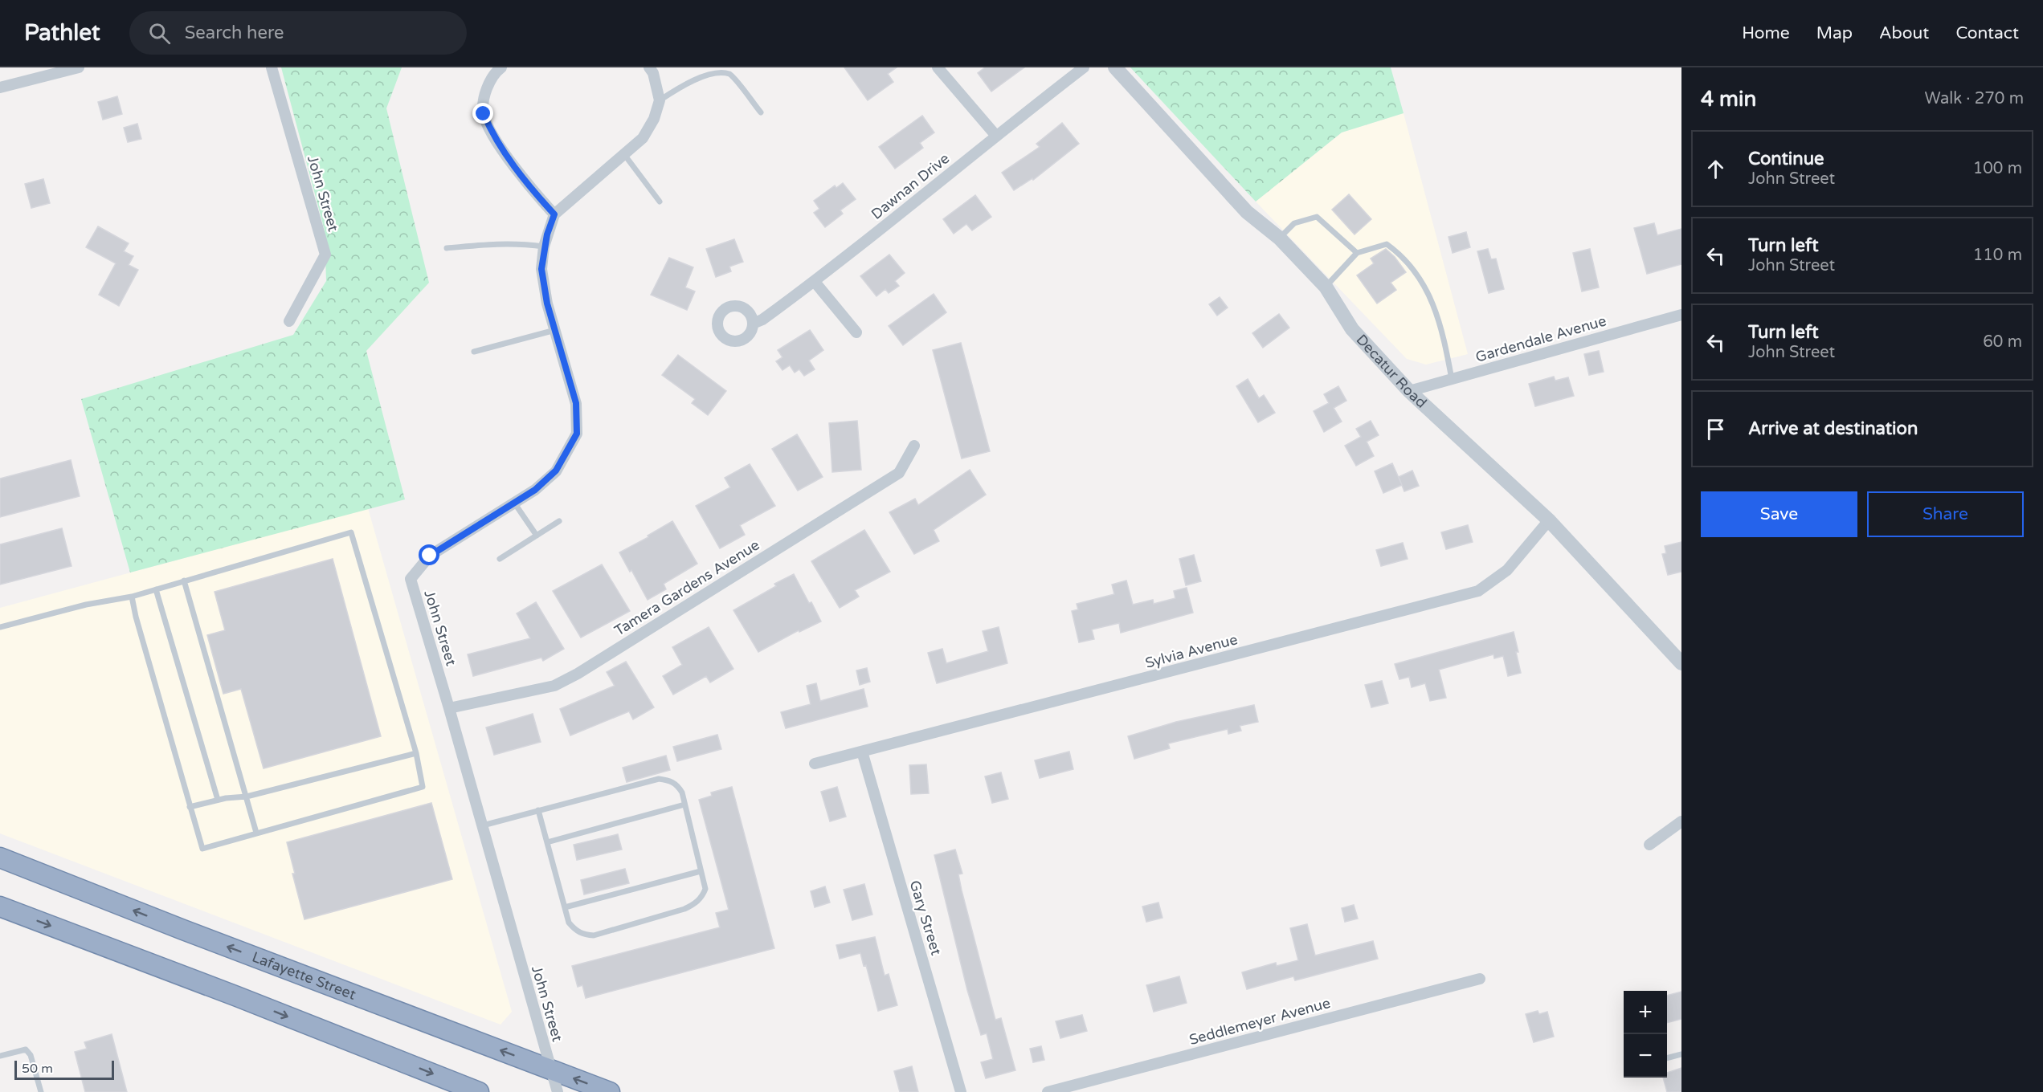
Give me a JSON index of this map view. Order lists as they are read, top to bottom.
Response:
{
  "streets": {
    "highway": ["Lafayette Street"],
    "street": [
      "Dawnan Drive",
      "John Street",
      "Gardendale Avenue",
      "Decatur Road",
      "Tamera Gardens Avenue",
      "Sylvia Avenue",
      "Gary Street",
      "Seddlemeyer Avenue"
    ]
  },
  "crossings": [
    ["John Street", "Tamera Gardens Avenue"],
    ["John Street", "Lafayette Street"],
    ["Gardendale Avenue", "Decatur Road"],
    ["Decatur Road", "Sylvia Avenue"],
    ["Sylvia Avenue", "Gary Street"]
  ],
  "scale_bar": "50 m",
  "page": {
    "header": "Pathlet",
    "search": "Search here",
    "nav": [
      "Home",
      "Map",
      "About",
      "Contact"
    ],
    "heading": ["4 min", "Walk · 270 m"],
    "list": [
      ["Continue", "John Street", "100 m"],
      ["Turn left", "John Street", "110 m"],
      ["Turn left", "John Street", "60 m"],
      "Arrive at destination"
    ],
    "buttons": ["Save", "Share"],
    "map_buttons": ["+", "−"],
    "scale": "50 m"
  }
}
